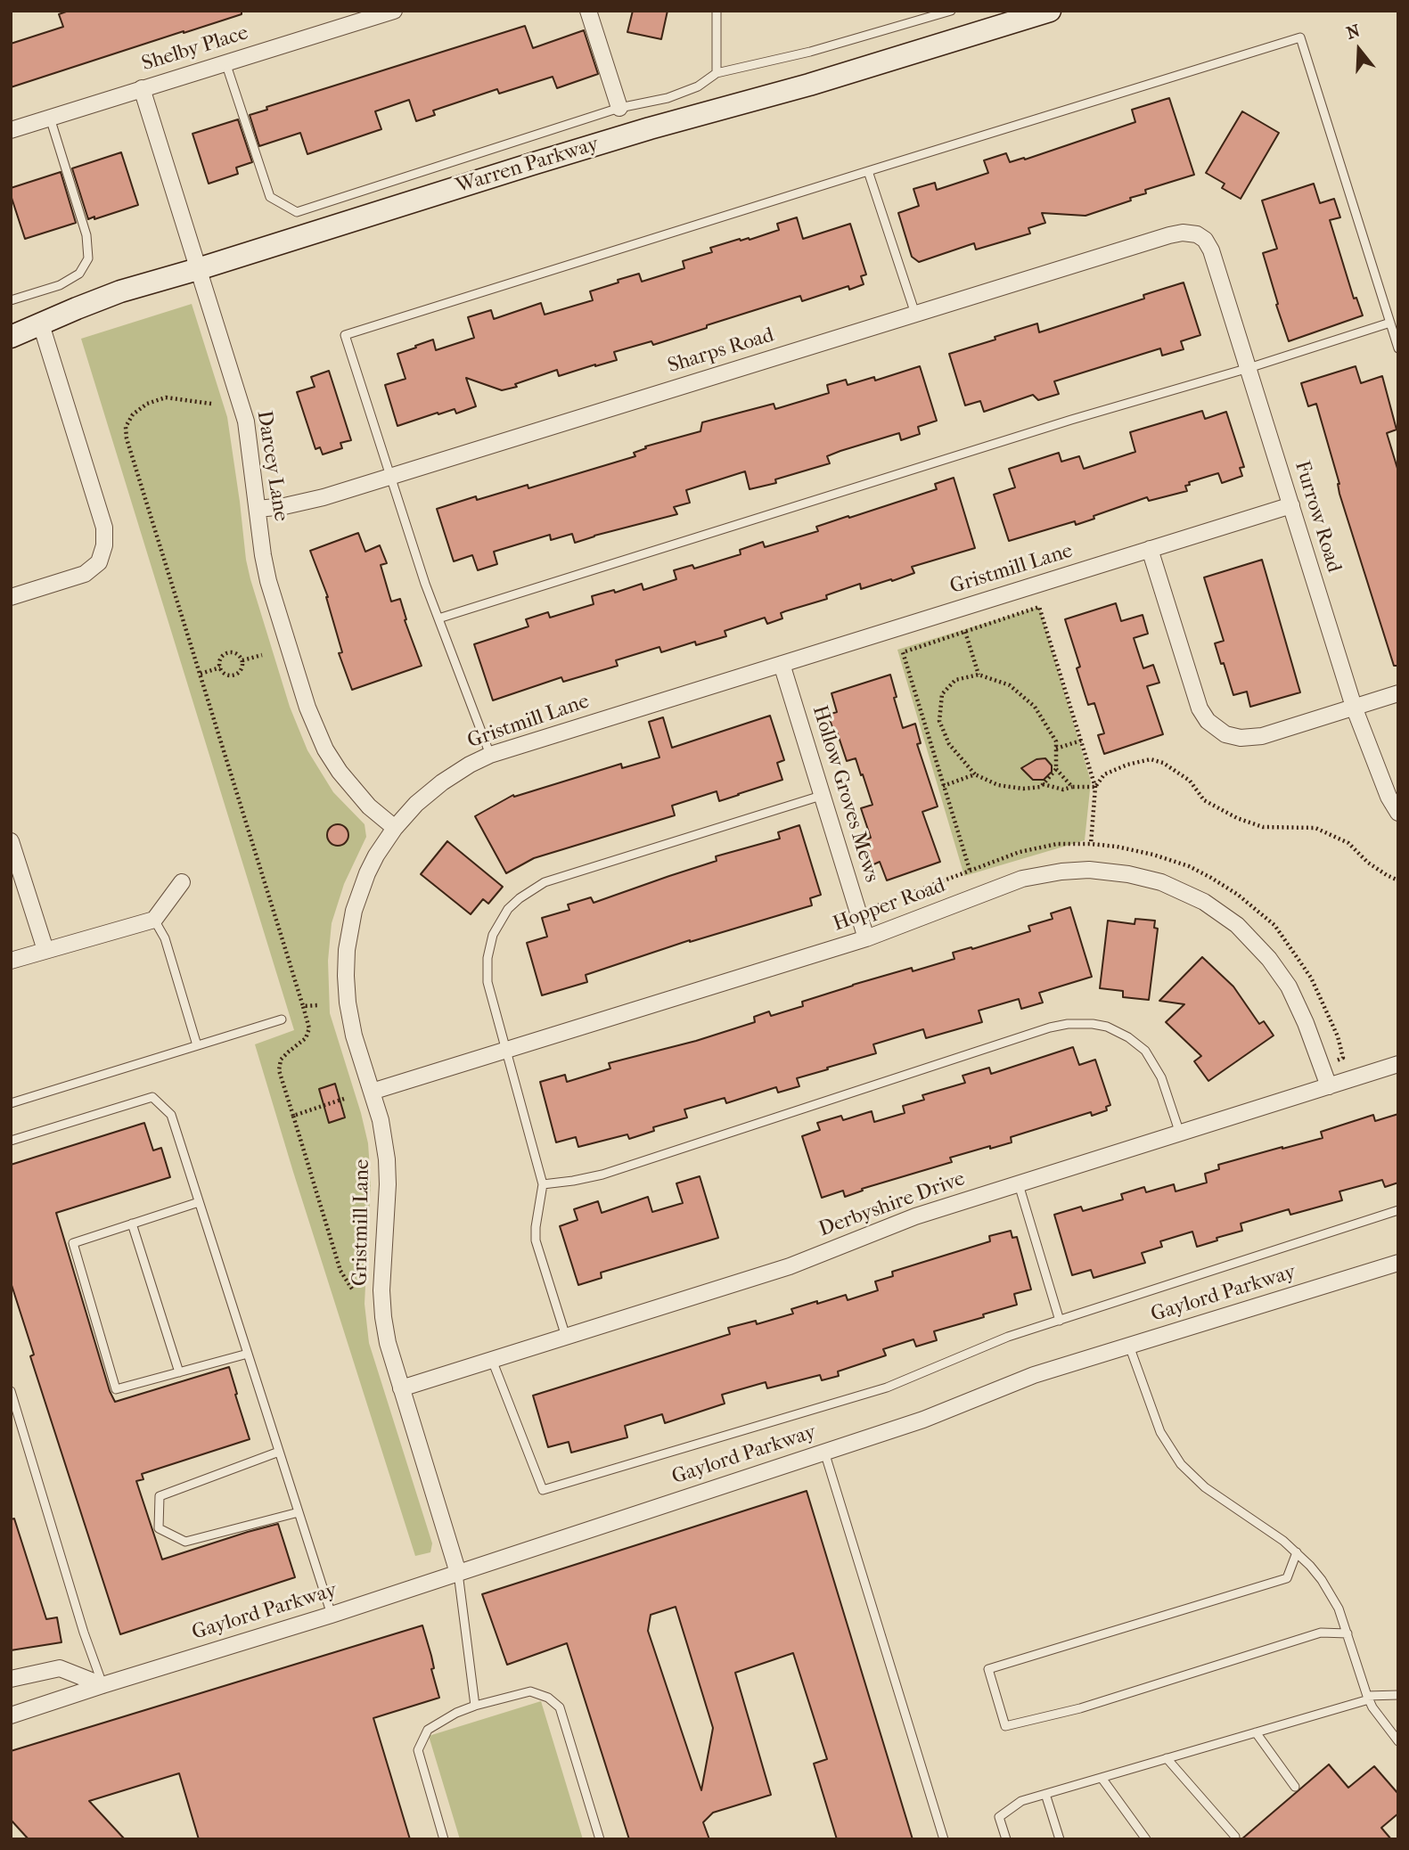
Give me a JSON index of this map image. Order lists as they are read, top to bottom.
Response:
{
  "streets": {
    "main road": ["Warren Parkway"],
    "street": [
      "Shelby Place",
      "Sharps Road",
      "Darcey Lane",
      "Furrow Road",
      "Gristmill Lane",
      "Hollow Groves Mews",
      "Hopper Road",
      "Derbyshire Drive",
      "Gaylord Parkway"
    ]
  },
  "crossings": [
    ["Shelby Place", "Darcey Lane"],
    ["Warren Parkway", "Darcey Lane"],
    ["Sharps Road", "Darcey Lane"],
    ["Sharps Road", "Furrow Road"],
    ["Darcey Lane", "Gristmill Lane"],
    ["Furrow Road", "Gristmill Lane"],
    ["Gristmill Lane", "Hollow Groves Mews"],
    ["Gristmill Lane", "Hopper Road"],
    ["Gristmill Lane", "Derbyshire Drive"],
    ["Gristmill Lane", "Gaylord Parkway"],
    ["Hollow Groves Mews", "Hopper Road"],
    ["Hopper Road", "Derbyshire Drive"]
  ],
  "north": "top"
}
